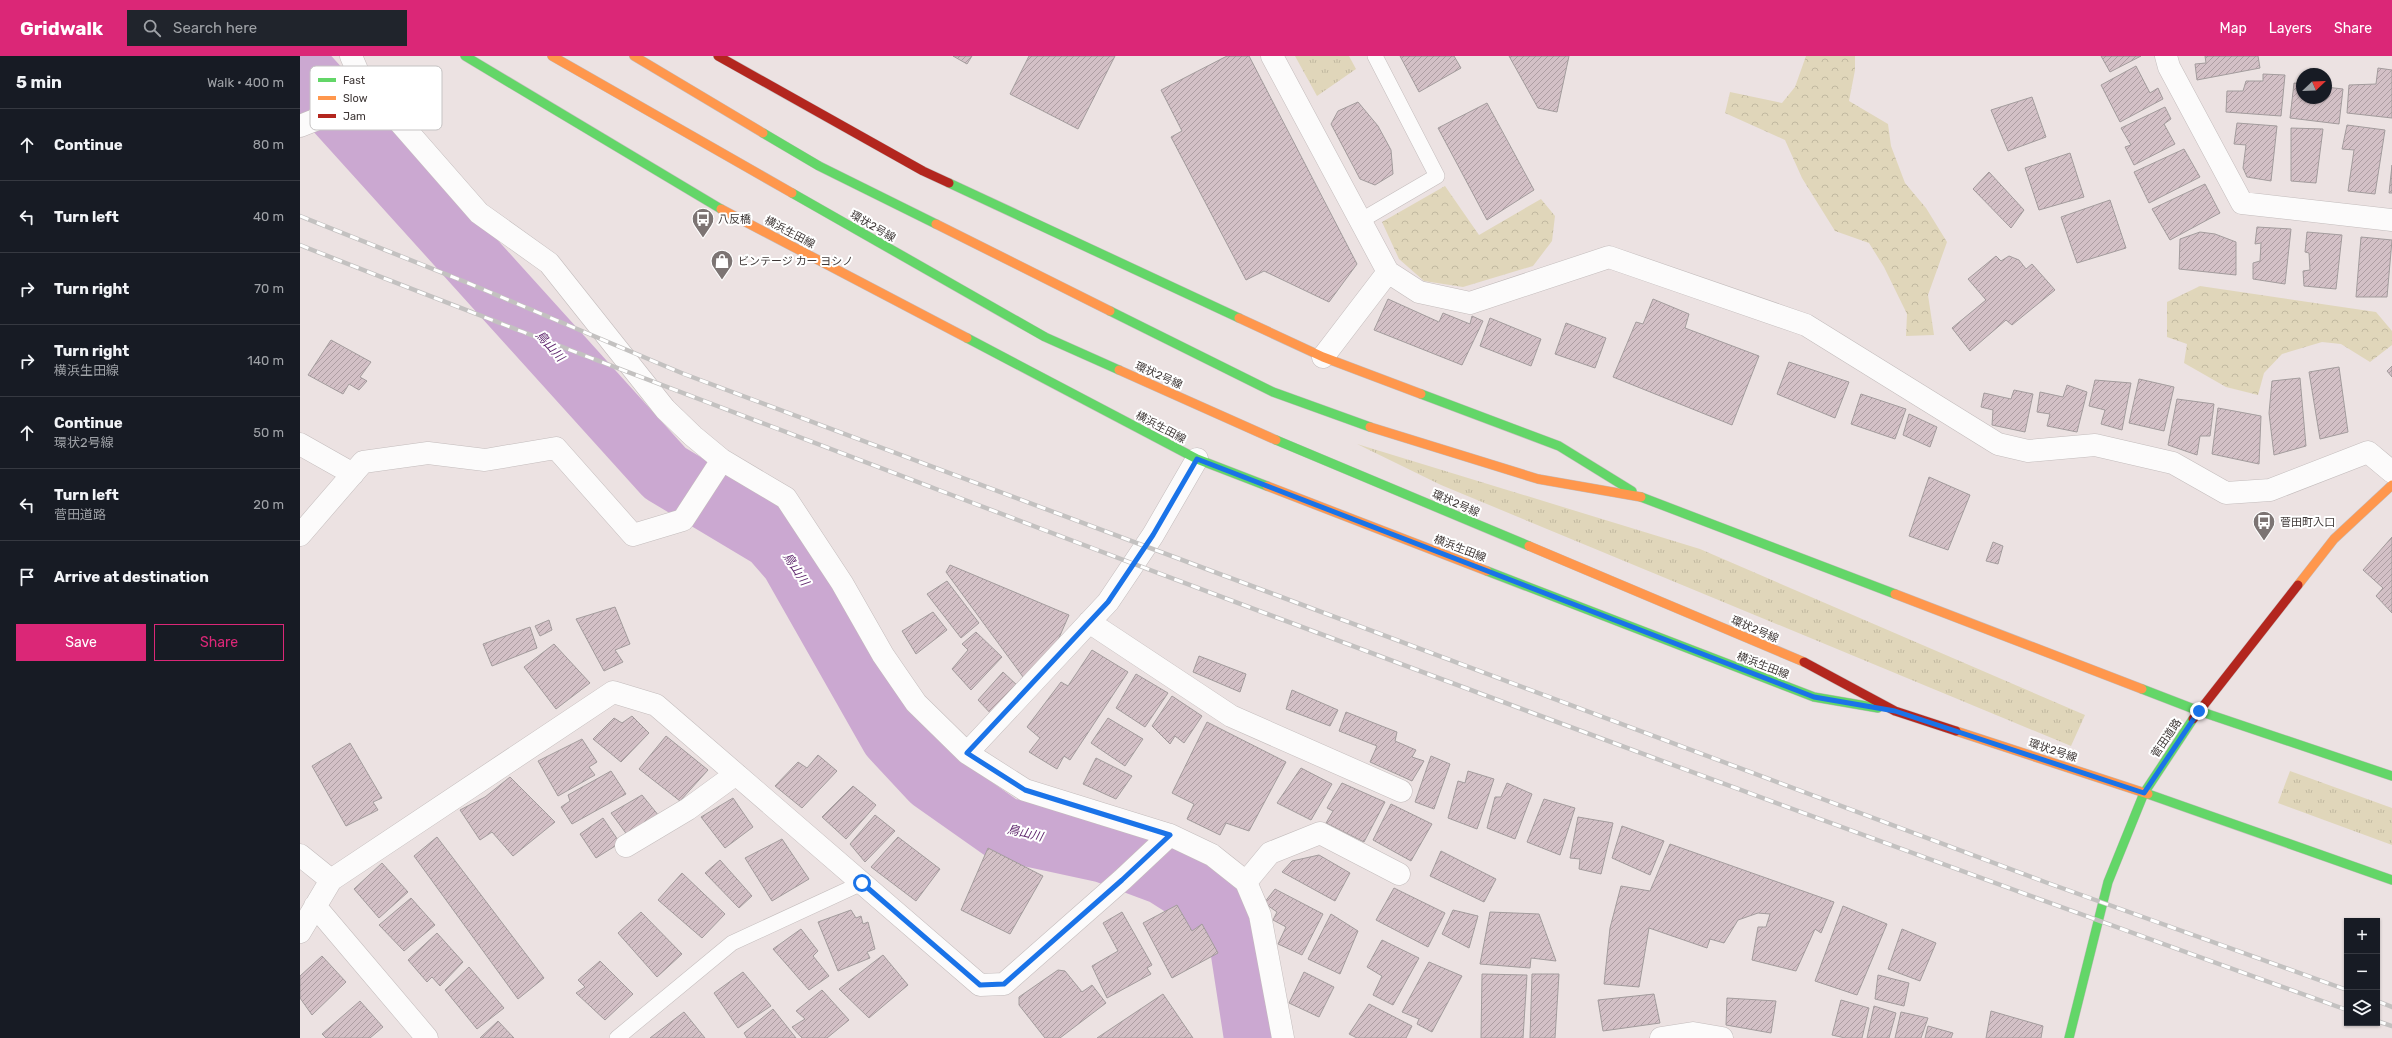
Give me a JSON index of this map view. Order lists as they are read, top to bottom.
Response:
{
  "streets": {
    "main road": ["環状2号線", "横浜生田線", "菅田道路"]
  },
  "crossings": [
    ["環状2号線", "横浜生田線"],
    ["環状2号線", "菅田道路"]
  ],
  "water": ["鳥山川"],
  "places": {
    "bus stop": ["八反橋", "菅田町入口"],
    "shop": ["ビンテージ カー ヨシノ"]
  },
  "legend": ["Fast", "Slow", "Jam"],
  "north": "top right",
  "page": {
    "header": "Gridwalk",
    "search": "Search here",
    "nav": ["Map", "Layers", "Share"],
    "heading": ["5 min", "Walk · 400 m"],
    "list": [
      ["Continue", "80 m"],
      ["Turn left", "40 m"],
      ["Turn right", "70 m"],
      ["Turn right", "横浜生田線", "140 m"],
      ["Continue", "環状2号線", "50 m"],
      ["Turn left", "菅田道路", "20 m"],
      "Arrive at destination"
    ],
    "buttons": ["Save", "Share"],
    "map_buttons": ["+", "−"]
  }
}
